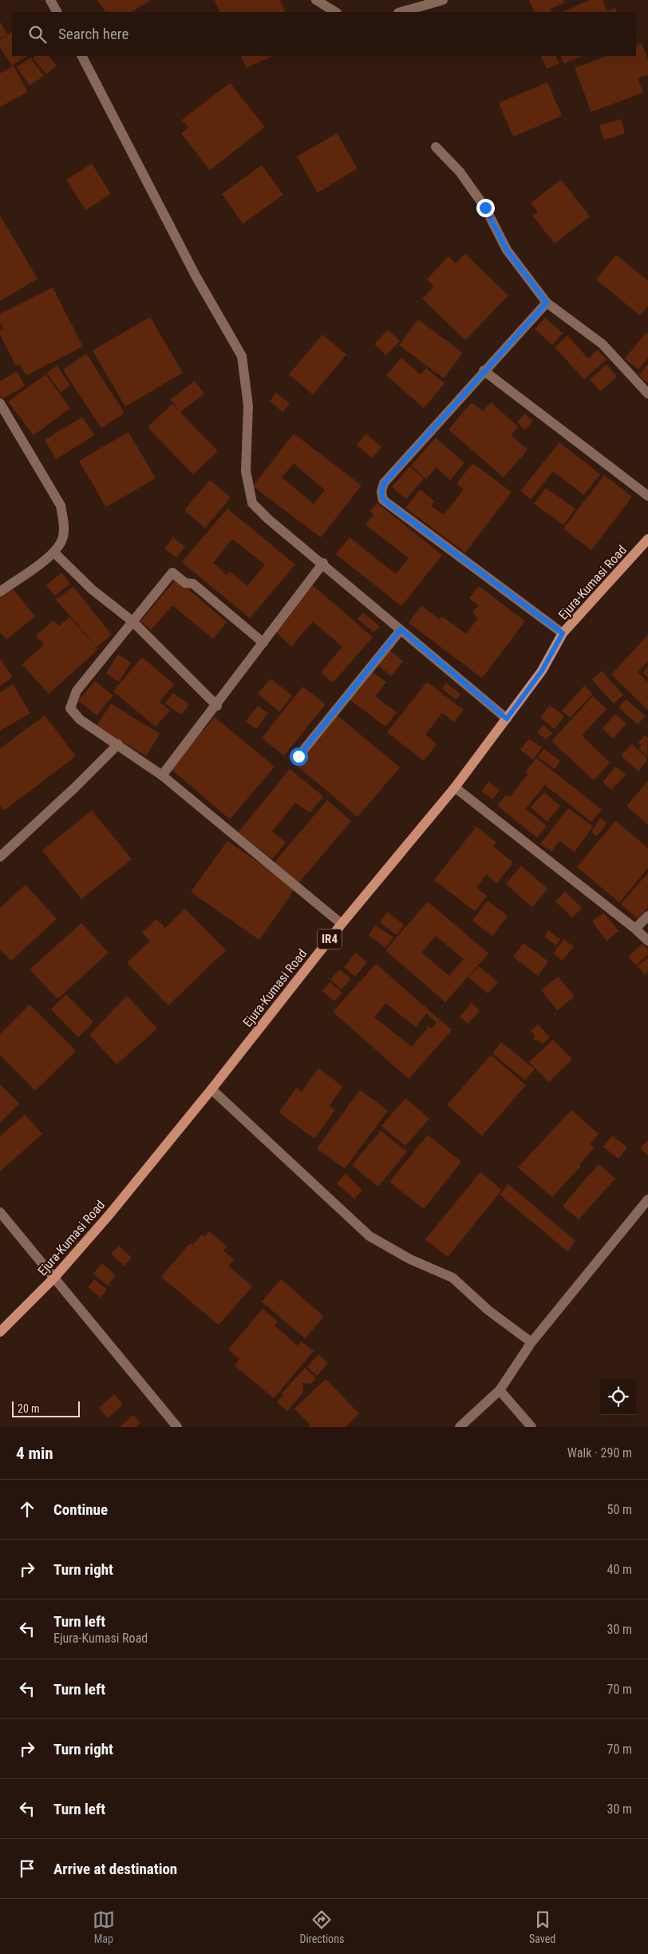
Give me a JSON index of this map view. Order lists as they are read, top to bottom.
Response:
{
  "streets": {
    "main road": ["Ejura-Kumasi Road", "IR4"]
  },
  "scale_bar": "20 m",
  "page": {
    "search": "Search here",
    "scale": "20 m",
    "heading": ["4 min", "Walk · 290 m"],
    "list": [
      ["Continue", "50 m"],
      ["Turn right", "40 m"],
      ["Turn left", "Ejura-Kumasi Road", "30 m"],
      ["Turn left", "70 m"],
      ["Turn right", "70 m"],
      ["Turn left", "30 m"],
      "Arrive at destination"
    ],
    "nav": ["Map", "Directions", "Saved"]
  }
}
